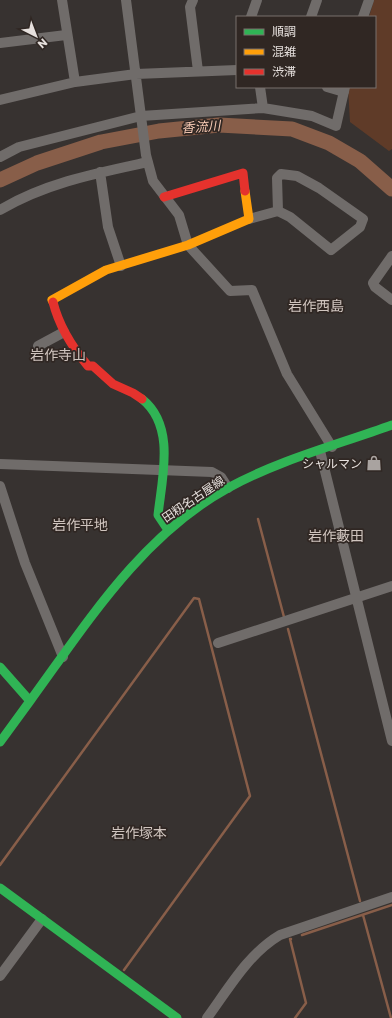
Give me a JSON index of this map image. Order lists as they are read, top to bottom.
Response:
{
  "streets": {
    "street": ["田籾名古屋線"]
  },
  "districts": [
    "岩作西島",
    "岩作寺山",
    "岩作平地",
    "岩作藪田",
    "岩作塚本"
  ],
  "water": ["香流川"],
  "places": {
    "shop": ["シャルマン"]
  },
  "legend": ["順調", "混雑", "渋滞"],
  "north": "bottom right"
}
